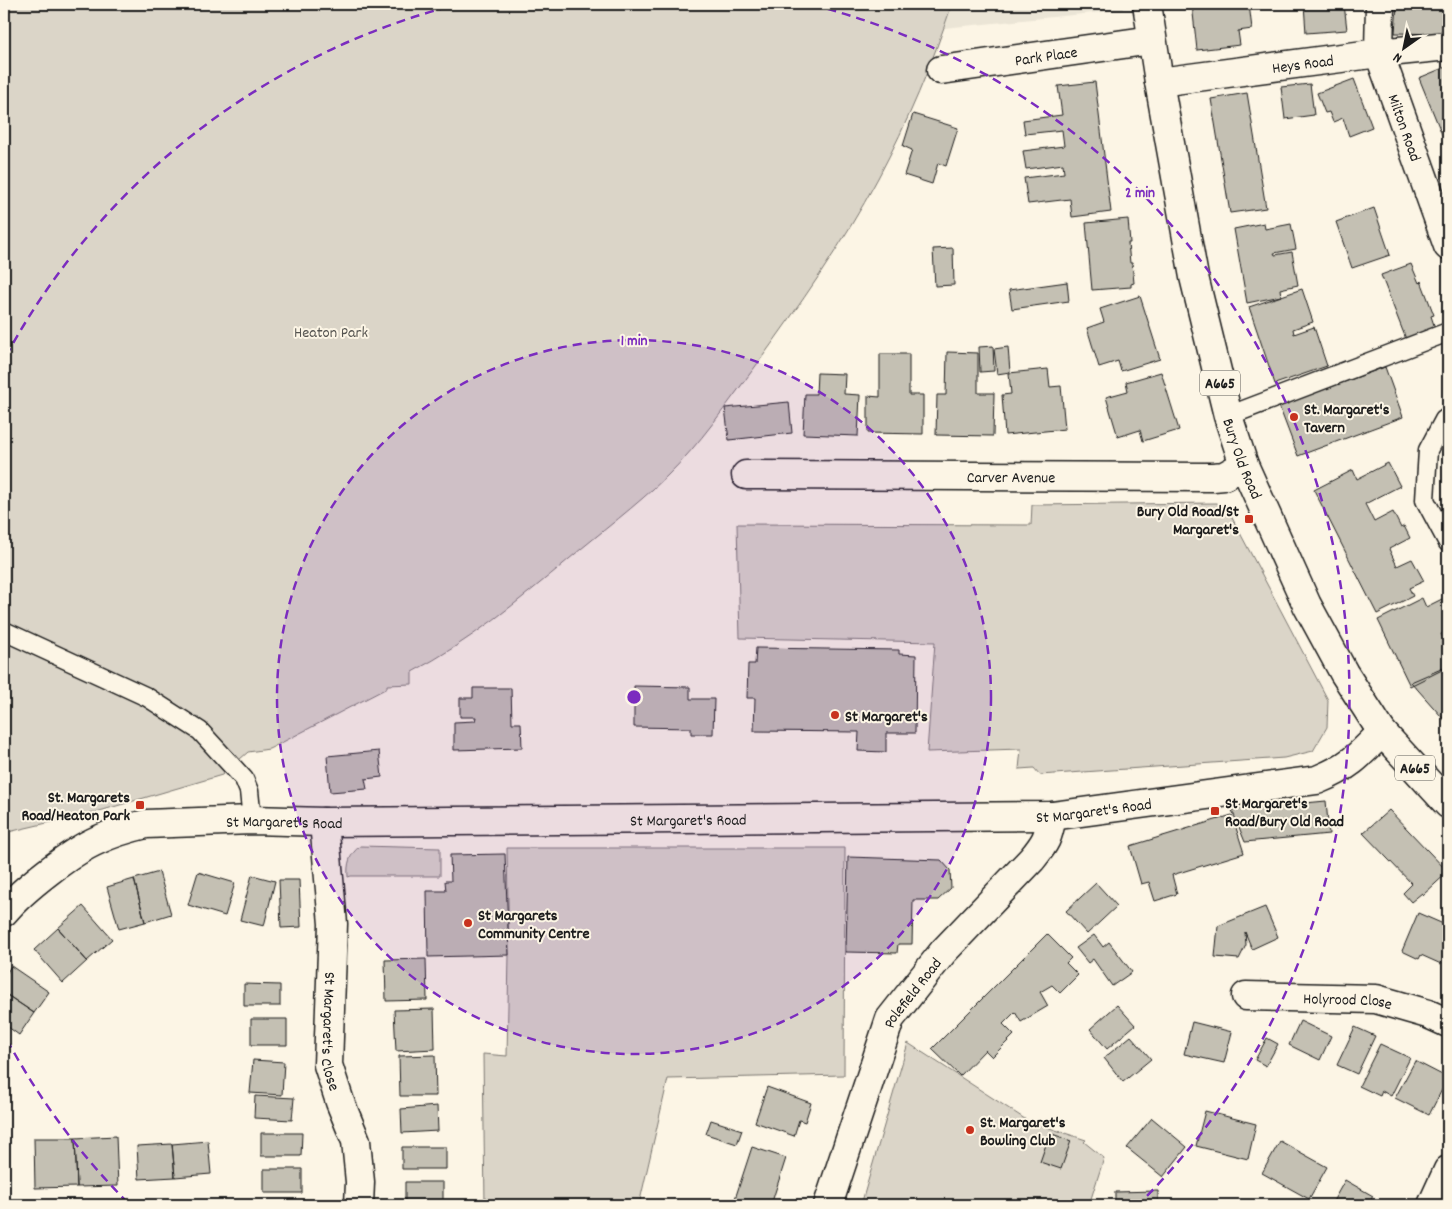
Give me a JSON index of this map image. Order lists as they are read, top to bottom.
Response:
{
  "streets": {
    "street": [
      "Park Place",
      "Heys Road",
      "Milton Road",
      "A665",
      "Bury Old Road",
      "Carver Avenue",
      "St Margaret's Road",
      "Polefield Road",
      "Holyrood Close",
      "St Margaret's Close"
    ]
  },
  "crossings": [
    ["Park Place", "Bury Old Road"],
    ["Heys Road", "Milton Road"],
    ["Heys Road", "Bury Old Road"],
    ["Bury Old Road", "Carver Avenue"],
    ["Bury Old Road", "St Margaret's Road"],
    ["St Margaret's Road", "Polefield Road"],
    ["St Margaret's Road", "St Margaret's Close"]
  ],
  "parks": ["Heaton Park"],
  "places": {
    "other": [
      "St. Margaret's Tavern",
      "St Margaret's",
      "St Margarets Community Centre",
      "St. Margaret's Bowling Club"
    ],
    "transit": ["Bury Old Road/St Margaret's", "St. Margarets Road/Heaton Park", "St Margaret's Road/Bury Old Road"]
  },
  "north": "bottom left",
  "rings": ["2 min", "1 min"]
}
